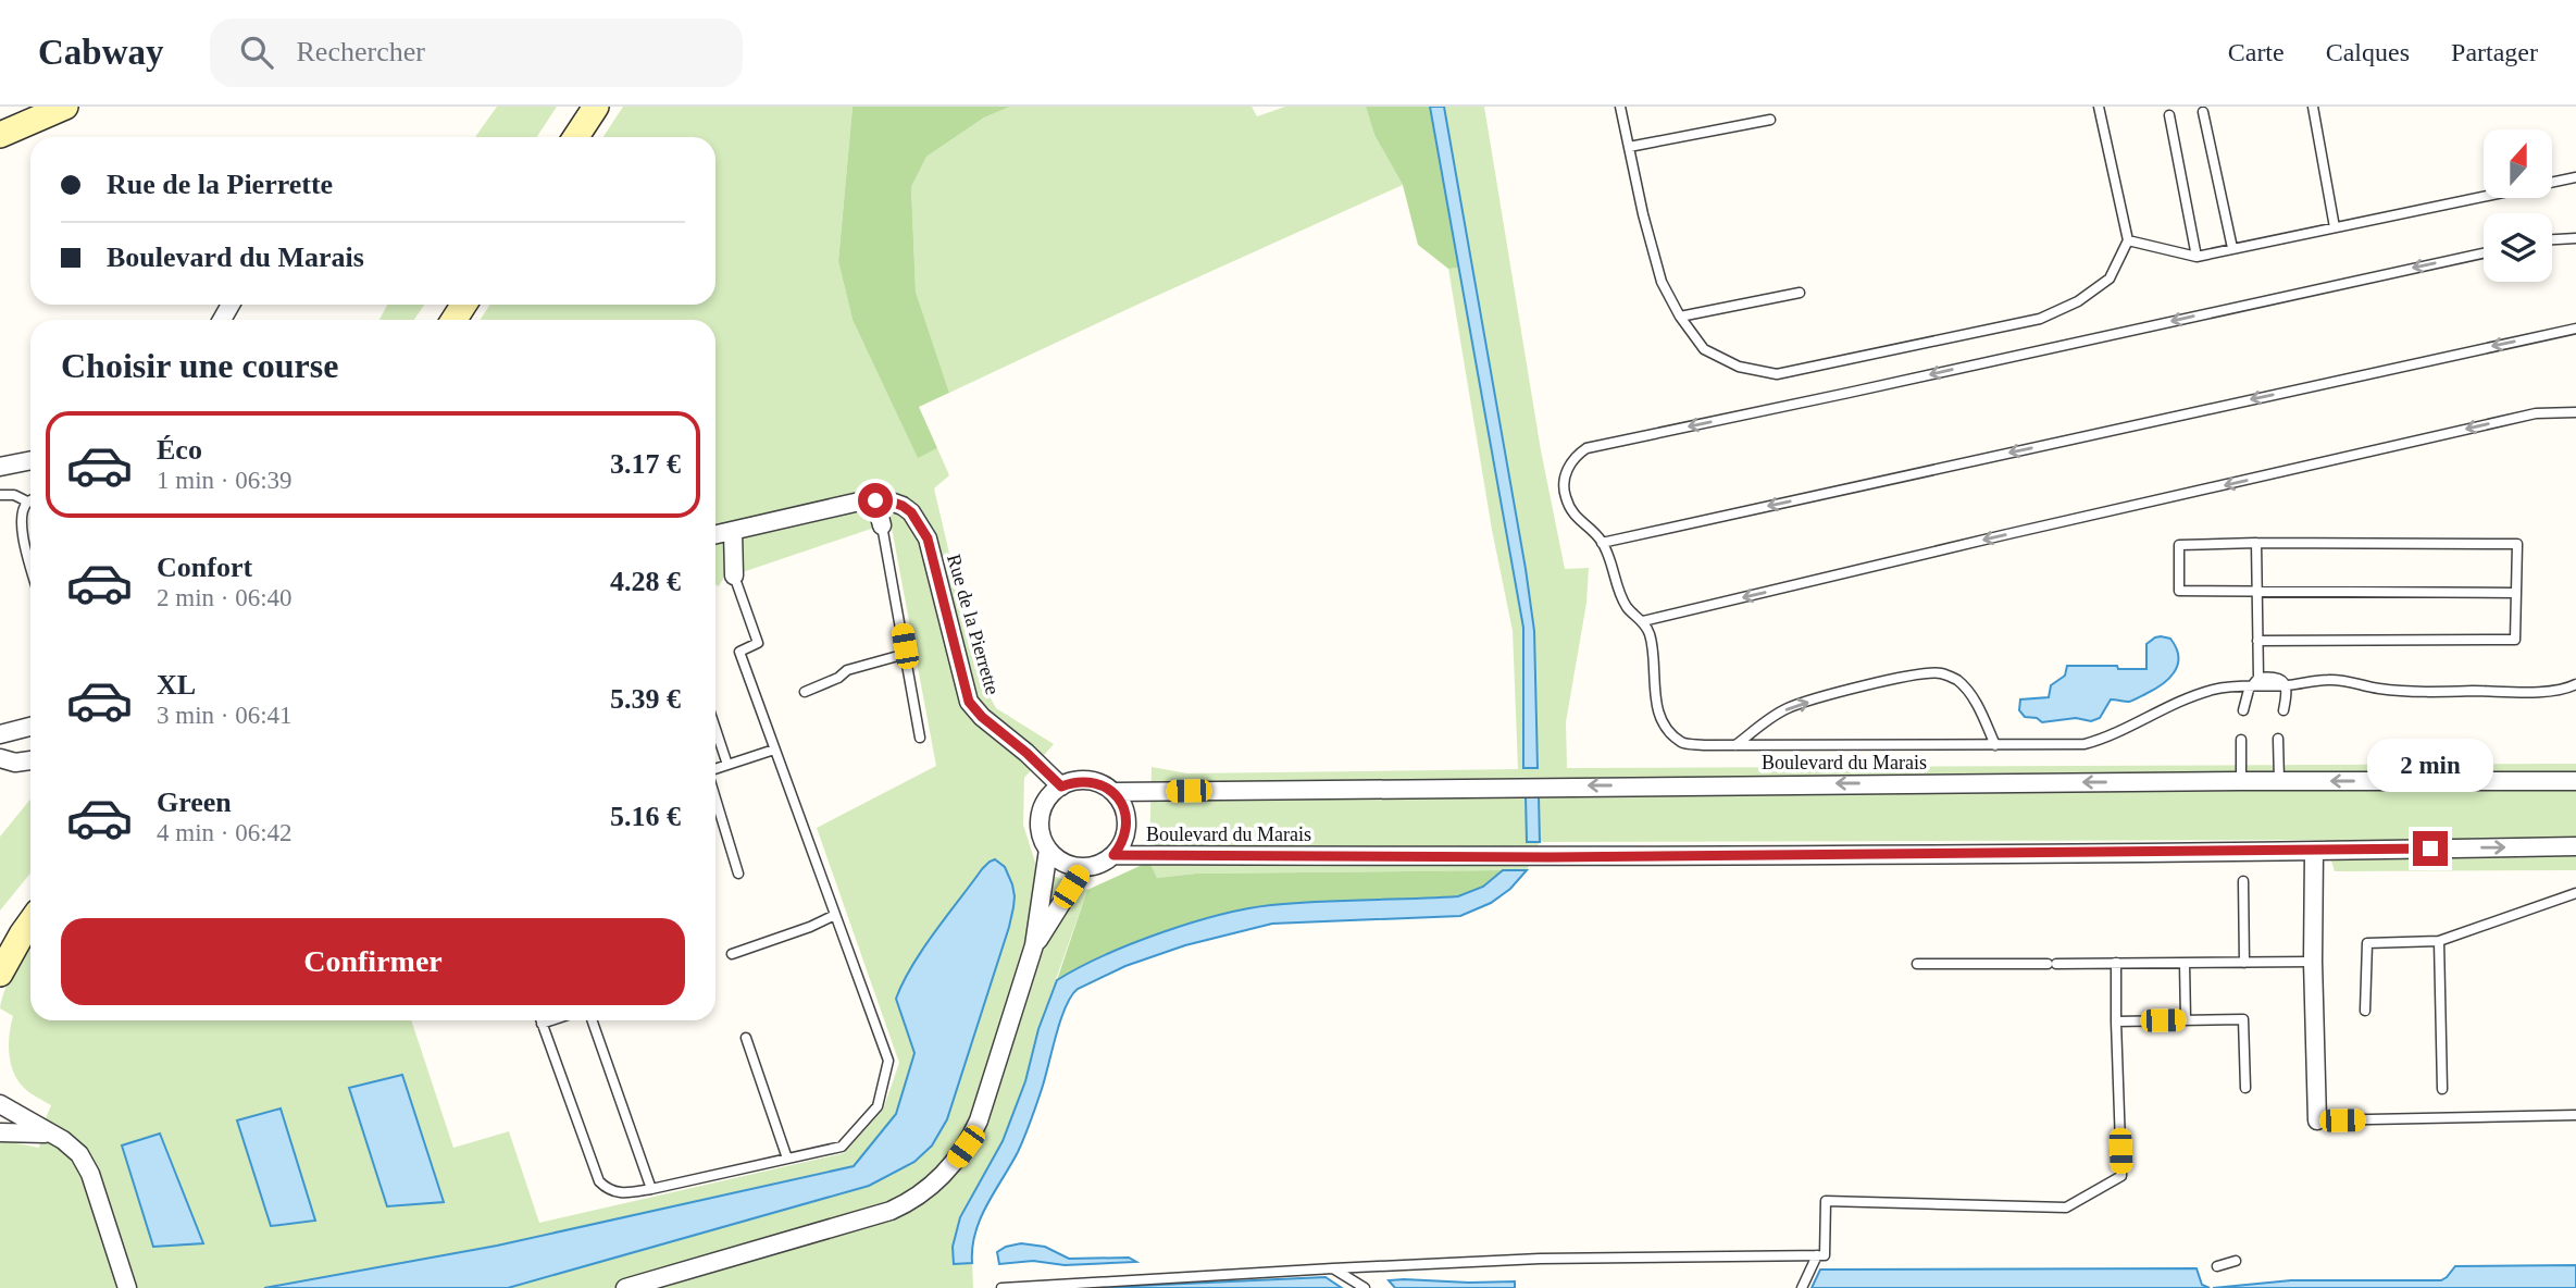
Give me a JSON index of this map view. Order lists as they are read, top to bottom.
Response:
{
  "streets": {
    "street": ["Rue de la Pierrette", "Boulevard du Marais"]
  },
  "crossings": [
    ["Rue de la Pierrette", "Boulevard du Marais"]
  ],
  "north": "top",
  "page": {
    "header": "Cabway",
    "search": "Rechercher",
    "nav": ["Carte", "Calques", "Partager"],
    "banner": ["Rue de la Pierrette", "Boulevard du Marais"],
    "heading": "Choisir une course",
    "list": [
      {
        "name": "Éco",
        "note": "1 min · 06:39",
        "value": "3.17 €"
      },
      {
        "name": "Confort",
        "note": "2 min · 06:40",
        "value": "4.28 €"
      },
      {
        "name": "XL",
        "note": "3 min · 06:41",
        "value": "5.39 €"
      },
      {
        "name": "Green",
        "note": "4 min · 06:42",
        "value": "5.16 €"
      }
    ],
    "bubble": "2 min",
    "buttons": "Confirmer"
  }
}
